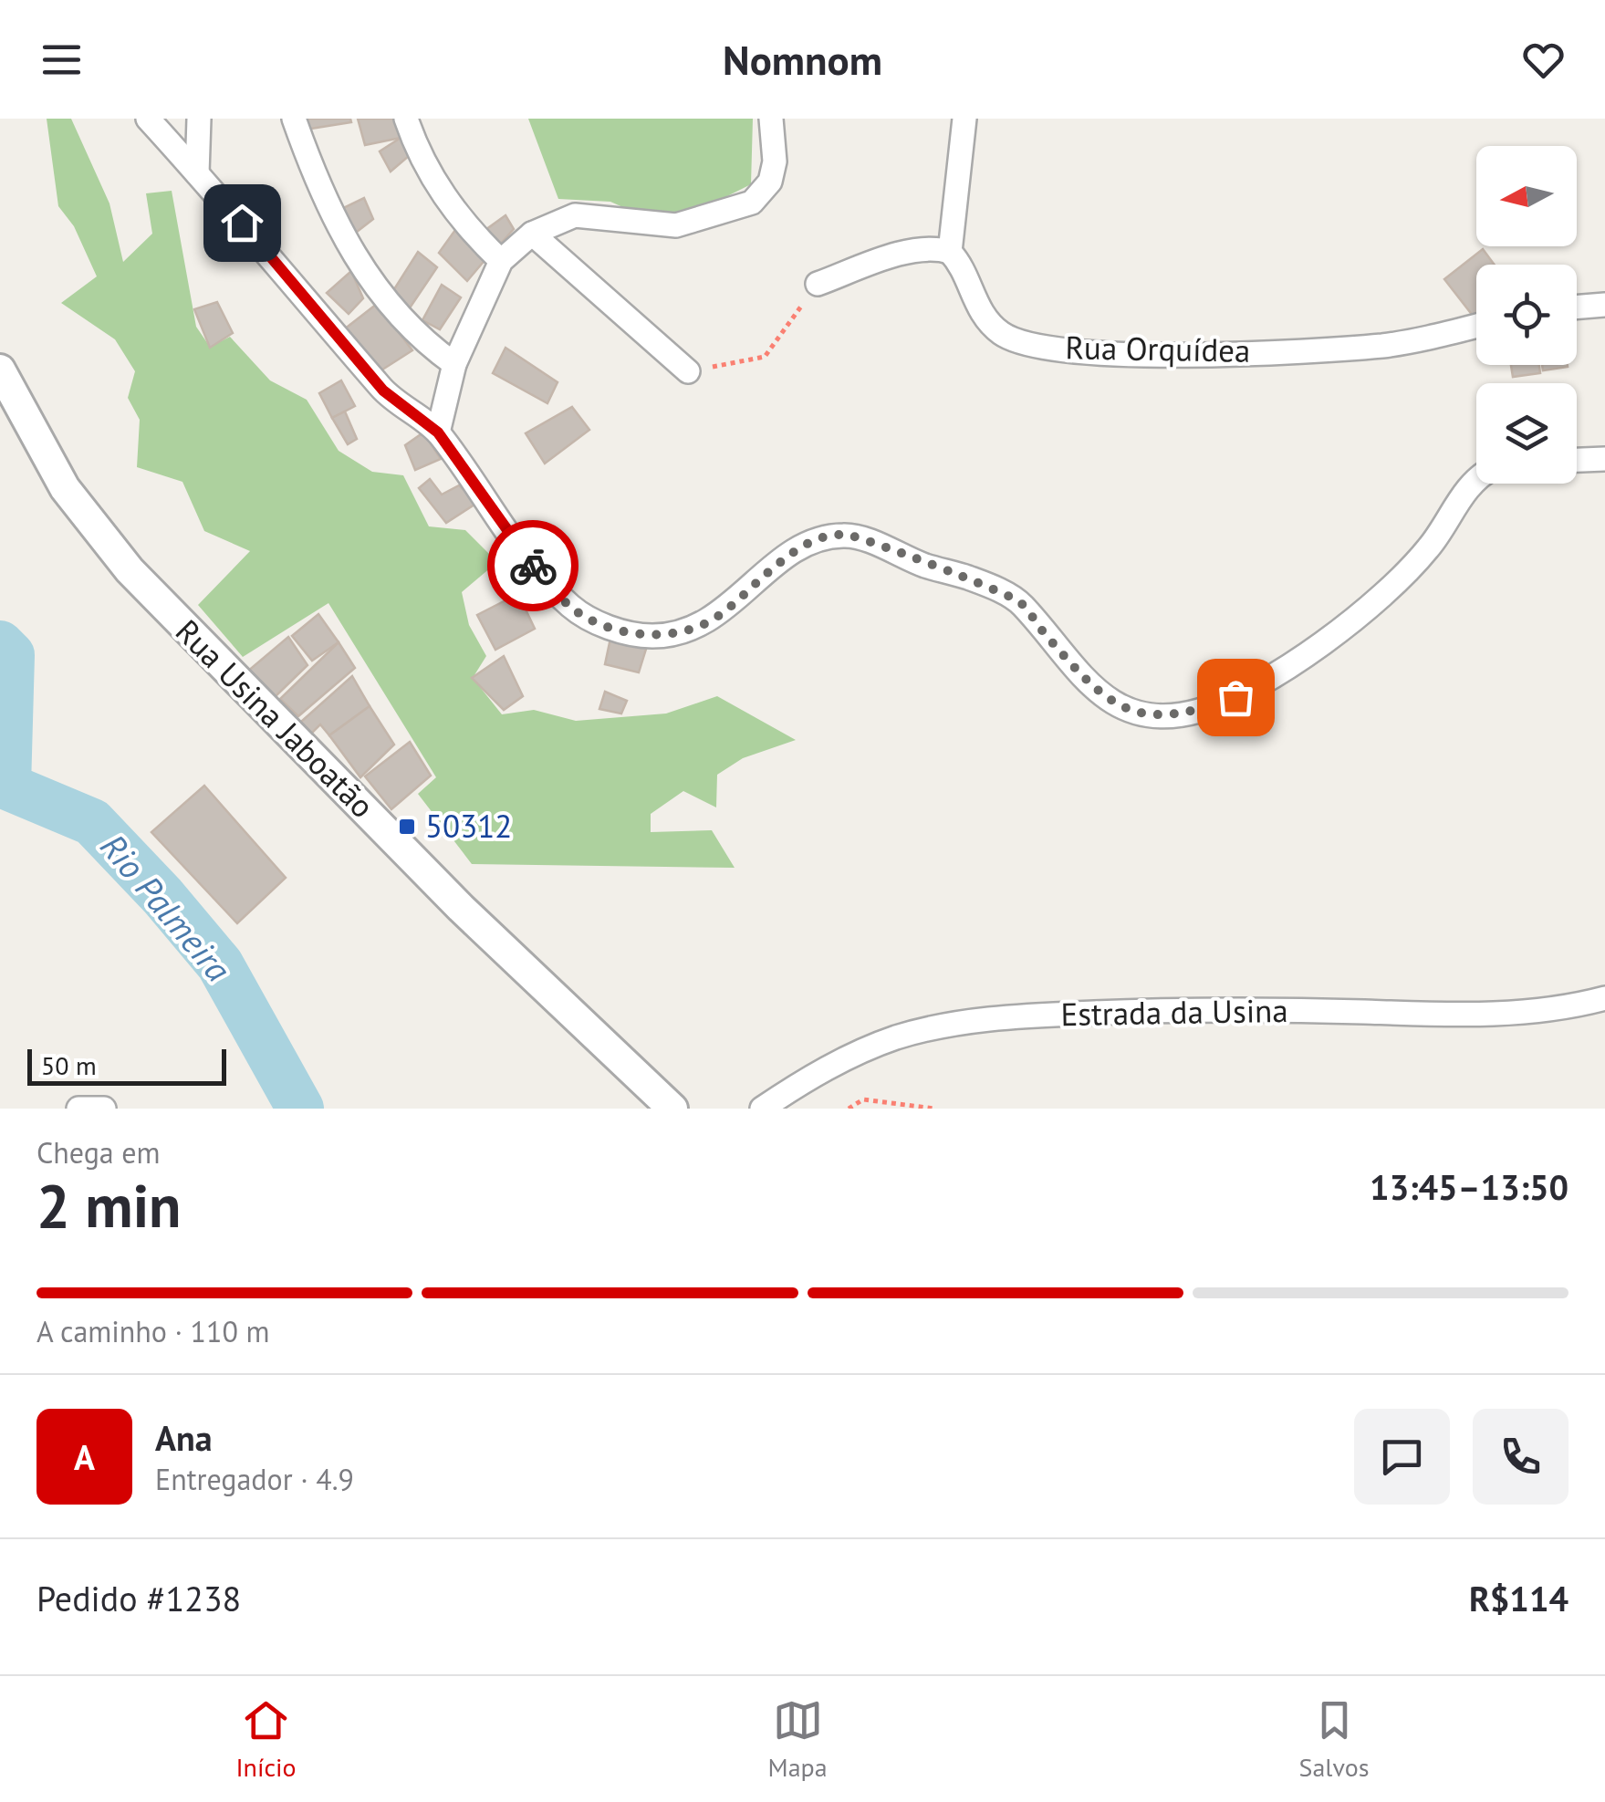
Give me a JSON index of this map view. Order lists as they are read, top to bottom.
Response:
{
  "streets": {
    "street": ["Rua Orquídea", "Rua Usina Jaboatão", "Estrada da Usina"]
  },
  "water": ["Rio Palmeira"],
  "places": {
    "transit": ["50312"]
  },
  "scale_bar": "50 m",
  "north": "left",
  "page": {
    "header": "Nomnom",
    "scale": "50 m",
    "heading": ["2 min", "Chega em", "13:45–13:50"],
    "panel": [
      "Ana",
      "Entregador · 4.9",
      "Pedido #1238",
      "R$114"
    ],
    "bar": "A caminho · 110 m",
    "round": "A",
    "tabs": ["Início", "Mapa", "Salvos"]
  }
}
